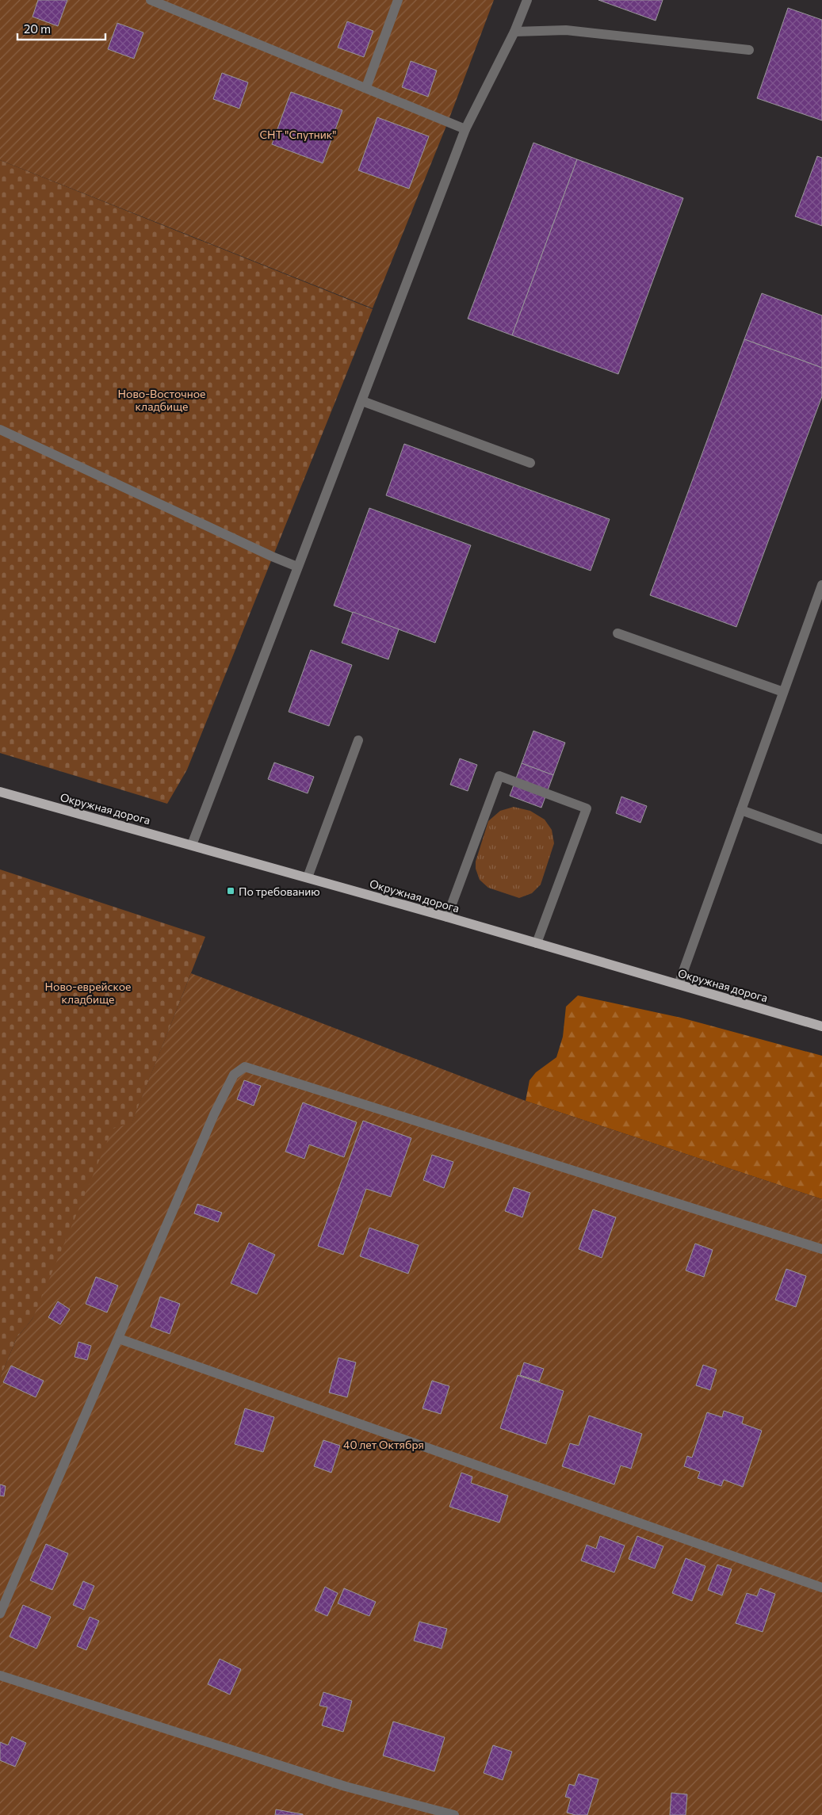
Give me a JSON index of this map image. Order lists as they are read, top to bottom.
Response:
{
  "streets": {
    "main road": ["Окружная дорога"]
  },
  "parks": [
    "СНТ \"Спутник\"",
    "Ново-Восточное кладбище",
    "Ново-еврейское кладбище",
    "40 лет Октября"
  ],
  "places": {
    "transit": ["По требованию"]
  },
  "scale_bar": "20 m"
}
